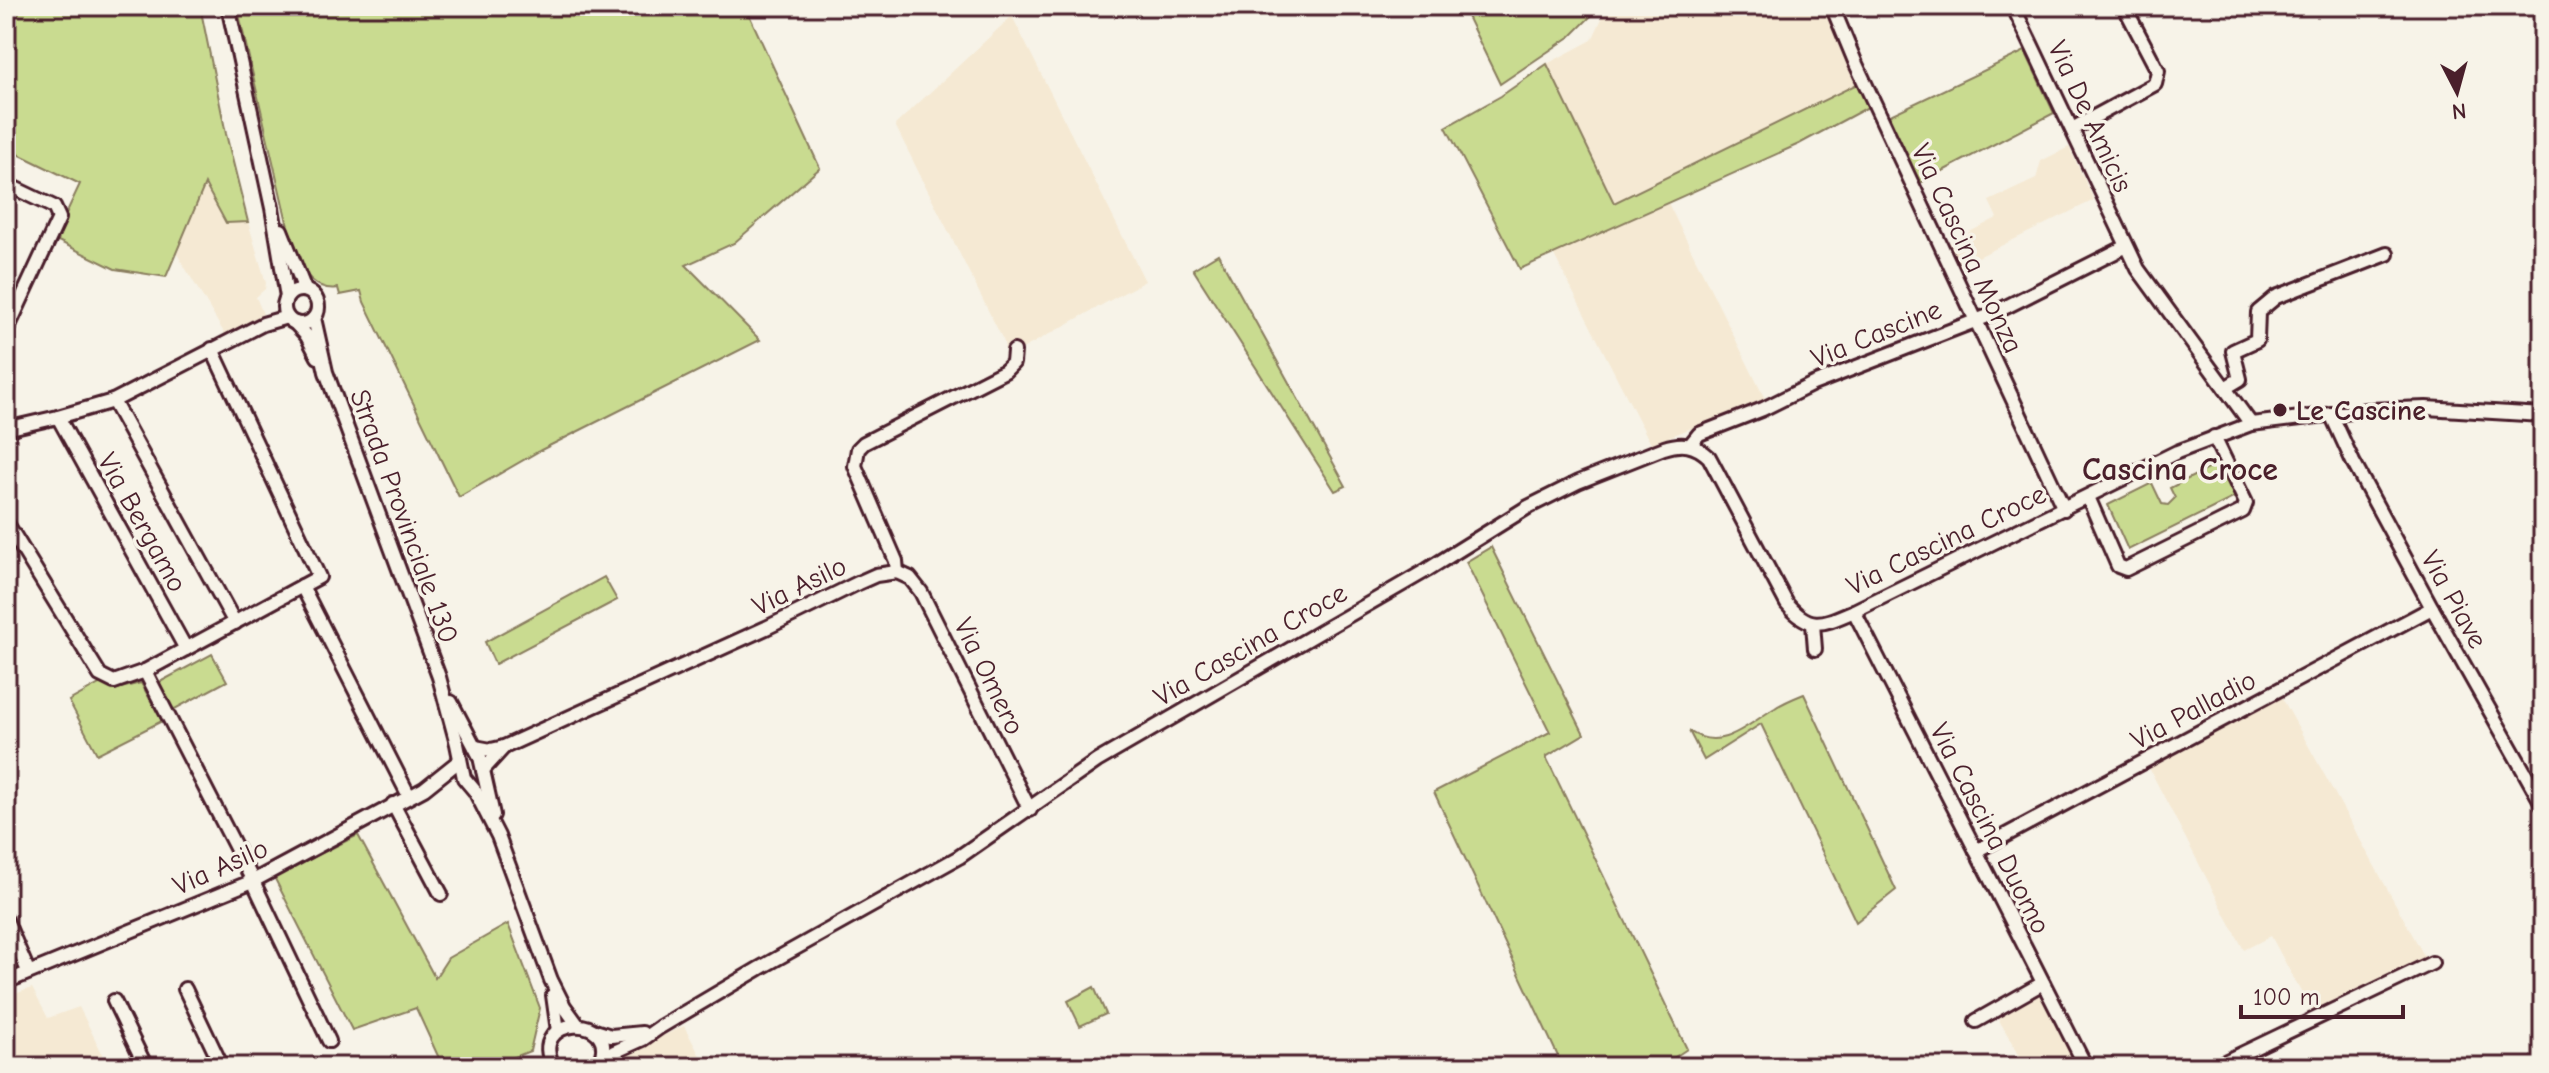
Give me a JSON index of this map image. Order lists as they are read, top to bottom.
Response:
{
  "streets": {
    "street": [
      "Via De Amicis",
      "Via Cascina Monza",
      "Via Cascine",
      "Strada Provinciale 130",
      "Via Bergamo",
      "Via Cascina Croce",
      "Via Asilo",
      "Via Piave",
      "Via Omero",
      "Via Palladio",
      "Via Cascina Duomo"
    ]
  },
  "crossings": [
    ["Via De Amicis", "Via Cascine"],
    ["Via De Amicis", "Via Cascina Croce"],
    ["Via Cascina Monza", "Via Cascine"],
    ["Via Cascina Monza", "Via Cascina Croce"],
    ["Via Cascine", "Via Cascina Croce"],
    ["Strada Provinciale 130", "Via Asilo"],
    ["Via Cascina Croce", "Via Piave"],
    ["Via Cascina Croce", "Via Omero"],
    ["Via Cascina Croce", "Via Cascina Duomo"],
    ["Via Asilo", "Via Omero"],
    ["Via Piave", "Via Palladio"],
    ["Via Palladio", "Via Cascina Duomo"]
  ],
  "districts": ["Cascina Croce"],
  "places": ["Le Cascine"],
  "scale_bar": "100 m",
  "north": "bottom"
}
